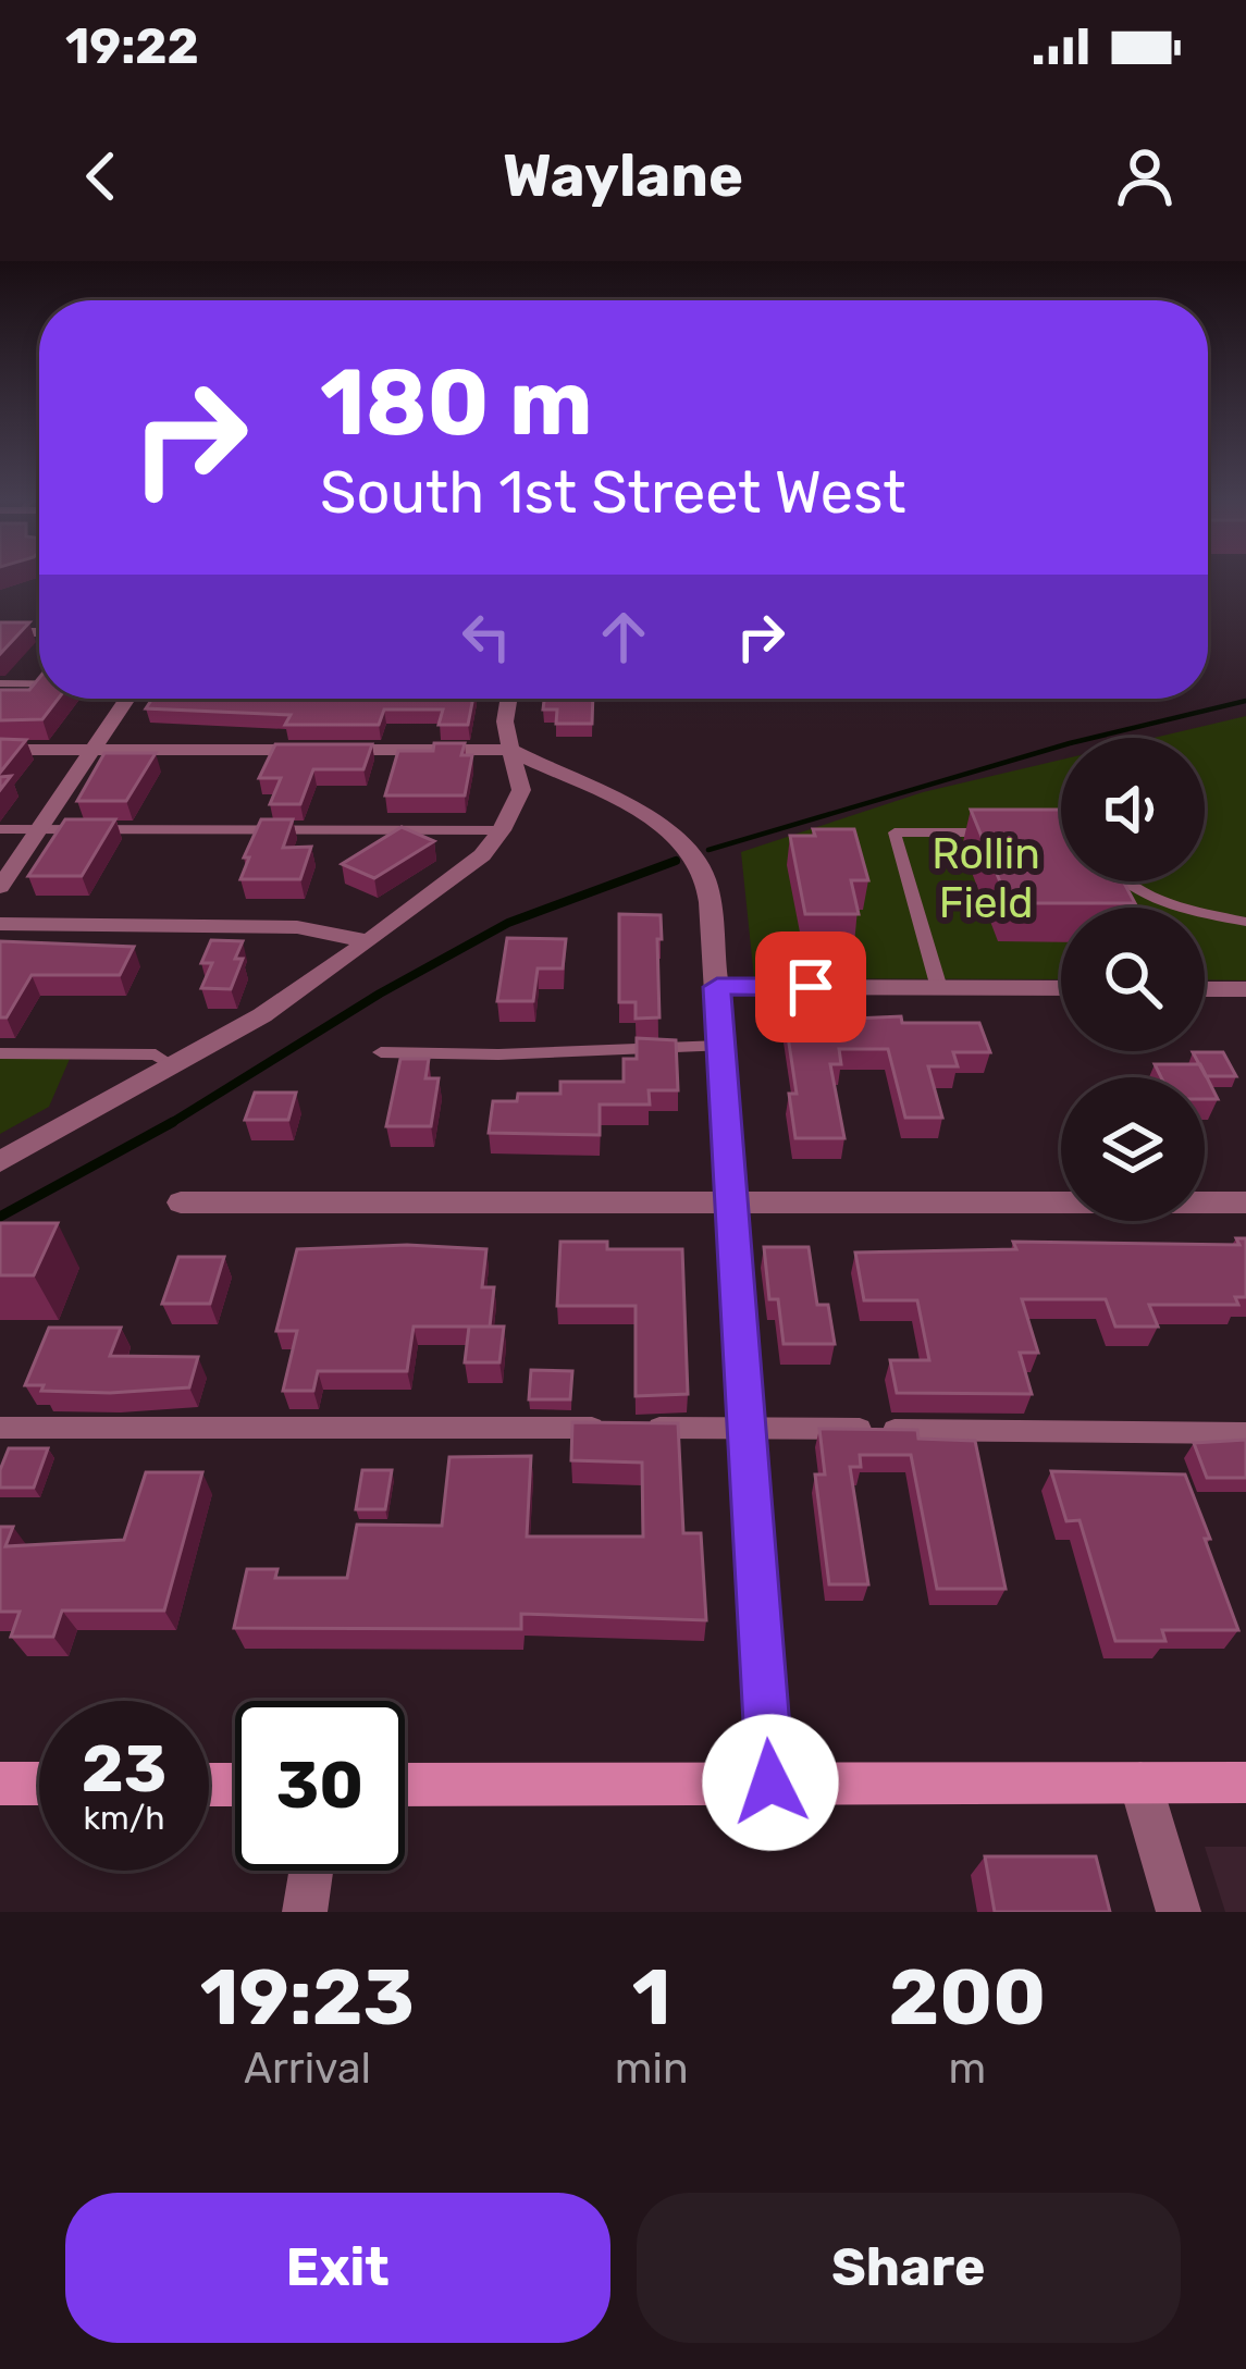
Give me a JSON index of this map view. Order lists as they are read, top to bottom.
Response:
{
  "parks": ["Rollin Field"],
  "page": {
    "status": "19:22",
    "header": "Waylane",
    "turn": ["180 m", "South 1st Street West"],
    "speed": "23 km/h",
    "limit": "30",
    "eta": [
      "19:23",
      "Arrival",
      "1",
      "min",
      "200",
      "m"
    ],
    "buttons": ["Exit", "Share"]
  }
}
